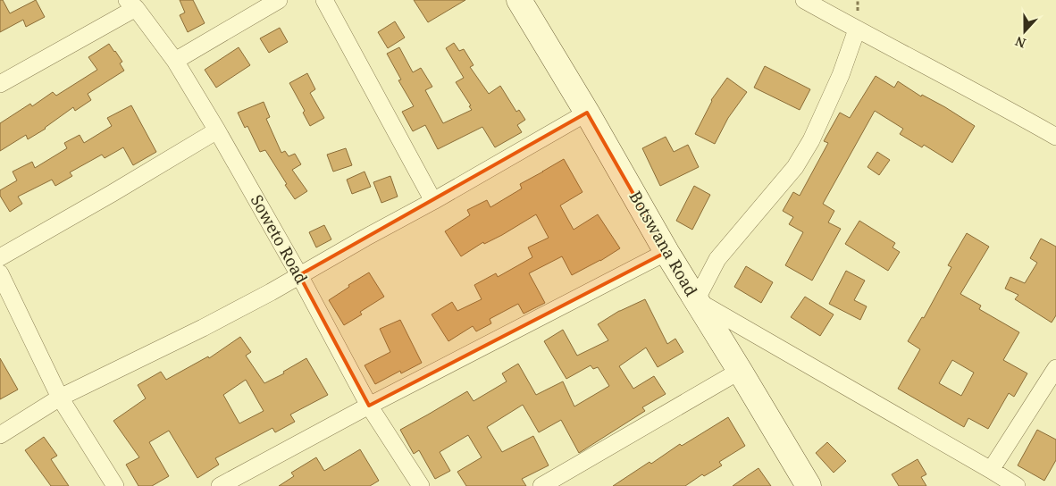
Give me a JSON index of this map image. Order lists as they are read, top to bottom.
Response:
{
  "streets": {
    "street": ["Soweto Road", "Botswana Road"]
  },
  "north": "bottom"
}
